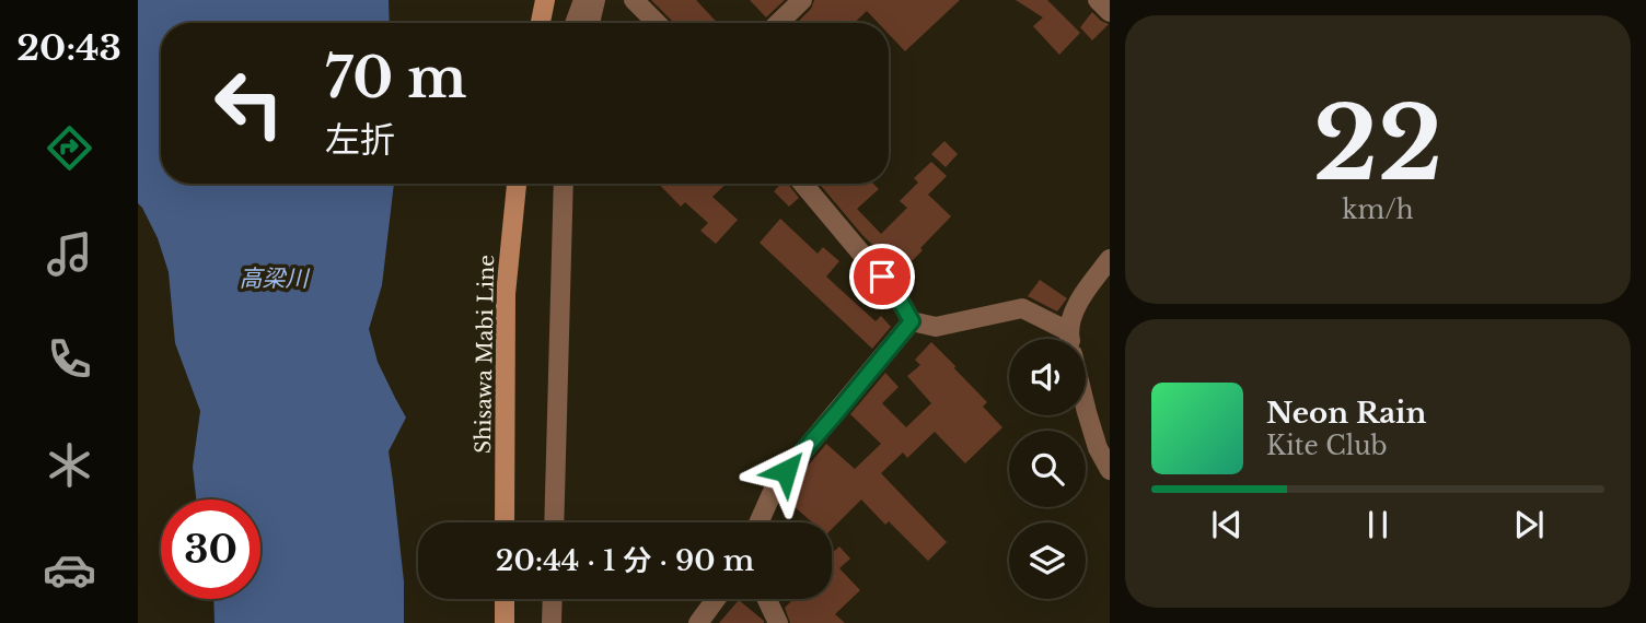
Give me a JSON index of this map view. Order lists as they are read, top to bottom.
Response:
{
  "streets": {
    "main road": ["Shisawa Mabi Line"]
  },
  "water": ["高梁川"],
  "page": {
    "tabs": "20:43",
    "tile": ["22", "km/h"],
    "turn": ["70 m", "左折"],
    "song": ["Neon Rain", "Kite Club"],
    "limit": "30",
    "trip": "20:44 · 1 分 · 90 m"
  }
}
